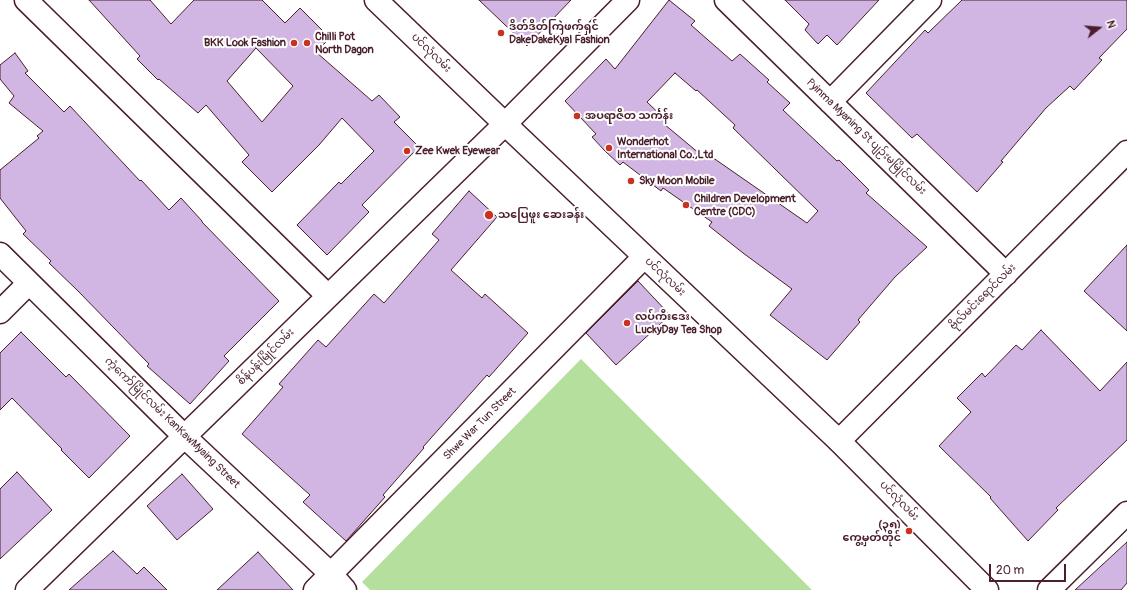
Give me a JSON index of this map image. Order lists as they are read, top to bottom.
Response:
{
  "streets": {
    "street": [
      "ပင်လုံလမ်း",
      "Pyinma Myaning St ပျဉ်းမမြိုင်လမ်း",
      "ဗိုလ်မင်းရောင်လမ်း",
      "စိန်ပန်းမြိုင်လမ်း",
      "ကံ့ကော်မြိုင်လမ်း KanKawMyaing Street",
      "Shwe War Tun Street"
    ]
  },
  "crossings": [
    ["ပင်လုံလမ်း", "ဗိုလ်မင်းရောင်လမ်း"],
    ["ပင်လုံလမ်း", "စိန်ပန်းမြိုင်လမ်း"],
    ["ပင်လုံလမ်း", "Shwe War Tun Street"],
    ["Pyinma Myaning St ပျဉ်းမမြိုင်လမ်း", "ဗိုလ်မင်းရောင်လမ်း"],
    ["စိန်ပန်းမြိုင်လမ်း", "ကံ့ကော်မြိုင်လမ်း KanKawMyaing Street"],
    ["ကံ့ကော်မြိုင်လမ်း KanKawMyaing Street", "Shwe War Tun Street"]
  ],
  "places": [
    "ဒိတ်ဒိတ်ကြဲဖက်ရှင် DakeDakeKyal Fashion",
    "BKK Look Fashion",
    "Chilli Pot North Dagon",
    "အပရာဇိတ သင်္ကန်း",
    "Wonderhot International Co.,Ltd",
    "Zee Kwek Eyewear",
    "Sky Moon Mobile",
    "Children Development Centre (CDC)",
    "သပြေဖူး ဆေးခန်း",
    "လပ်ကီးဒေး LuckyDay Tea Shop",
    "(၃၅) ကွေ့မှတ်တိုင်"
  ],
  "scale_bar": "20 m",
  "north": "right"
}
